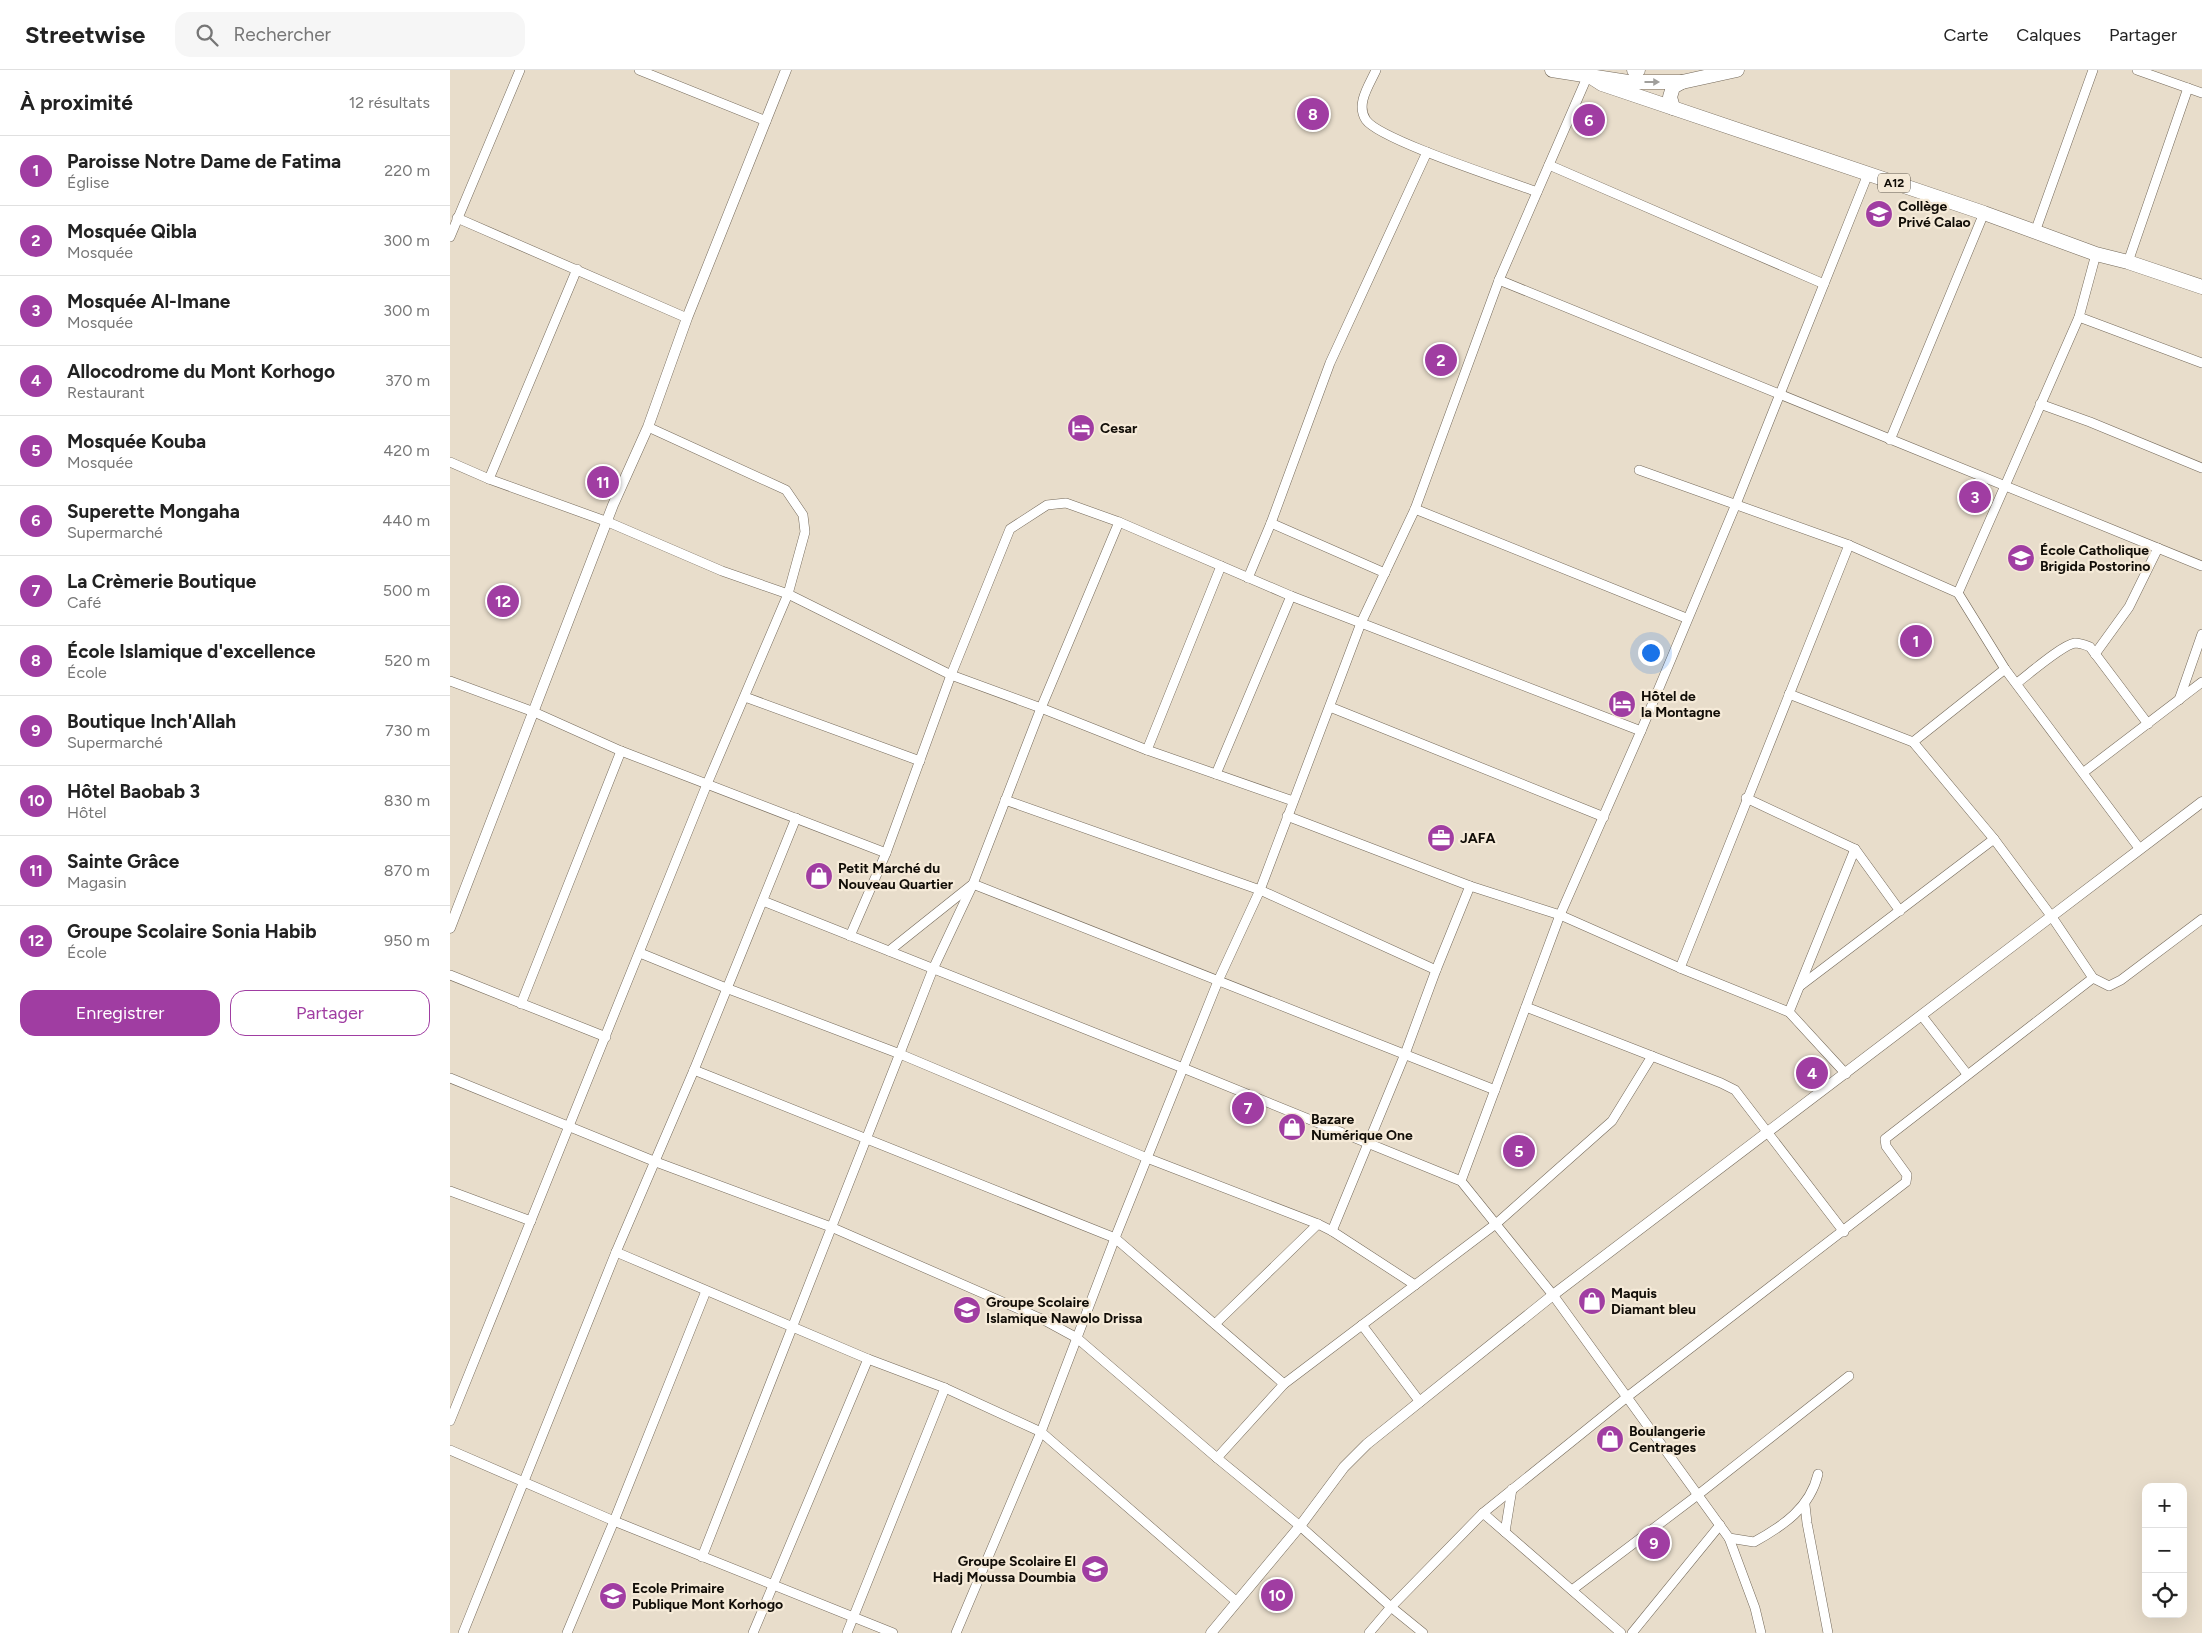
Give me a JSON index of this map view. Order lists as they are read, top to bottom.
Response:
{
  "streets": {
    "main road": ["A12"]
  },
  "places": {
    "school or university": [
      "Collège Privé Calao",
      "École Catholique Brigida Postorino",
      "Groupe Scolaire Islamique Nawolo Drissa",
      "Groupe Scolaire El Hadj Moussa Doumbia",
      "Ecole Primaire Publique Mont Korhogo"
    ],
    "hotel": ["Cesar", "Hôtel de la Montagne"],
    "office": ["JAFA"],
    "shop": [
      "Petit Marché du Nouveau Quartier",
      "Bazare Numérique One",
      "Maquis Diamant bleu",
      "Boulangerie Centrages"
    ]
  },
  "page": {
    "header": "Streetwise",
    "search": "Rechercher",
    "nav": ["Carte", "Calques", "Partager"],
    "heading": ["À proximité", "12 résultats"],
    "pins": [
      "8",
      "6",
      "2",
      "11",
      "3",
      "12",
      "1",
      "4",
      "7",
      "5",
      "9",
      "10"
    ],
    "list": [
      {
        "mark": "1",
        "name": "Paroisse Notre Dame de Fatima",
        "note": "Église",
        "value": "220 m"
      },
      {
        "mark": "2",
        "name": "Mosquée Qibla",
        "note": "Mosquée",
        "value": "300 m"
      },
      {
        "mark": "3",
        "name": "Mosquée Al-Imane",
        "note": "Mosquée",
        "value": "300 m"
      },
      {
        "mark": "4",
        "name": "Allocodrome du Mont Korhogo",
        "note": "Restaurant",
        "value": "370 m"
      },
      {
        "mark": "5",
        "name": "Mosquée Kouba",
        "note": "Mosquée",
        "value": "420 m"
      },
      {
        "mark": "6",
        "name": "Superette Mongaha",
        "note": "Supermarché",
        "value": "440 m"
      },
      {
        "mark": "7",
        "name": "La Crèmerie Boutique",
        "note": "Café",
        "value": "500 m"
      },
      {
        "mark": "8",
        "name": "École Islamique d'excellence",
        "note": "École",
        "value": "520 m"
      },
      {
        "mark": "9",
        "name": "Boutique Inch'Allah",
        "note": "Supermarché",
        "value": "730 m"
      },
      {
        "mark": "10",
        "name": "Hôtel Baobab 3",
        "note": "Hôtel",
        "value": "830 m"
      },
      {
        "mark": "11",
        "name": "Sainte Grâce",
        "note": "Magasin",
        "value": "870 m"
      },
      {
        "mark": "12",
        "name": "Groupe Scolaire Sonia Habib",
        "note": "École",
        "value": "950 m"
      }
    ],
    "buttons": ["Enregistrer", "Partager"],
    "map_buttons": ["+", "−"]
  }
}
